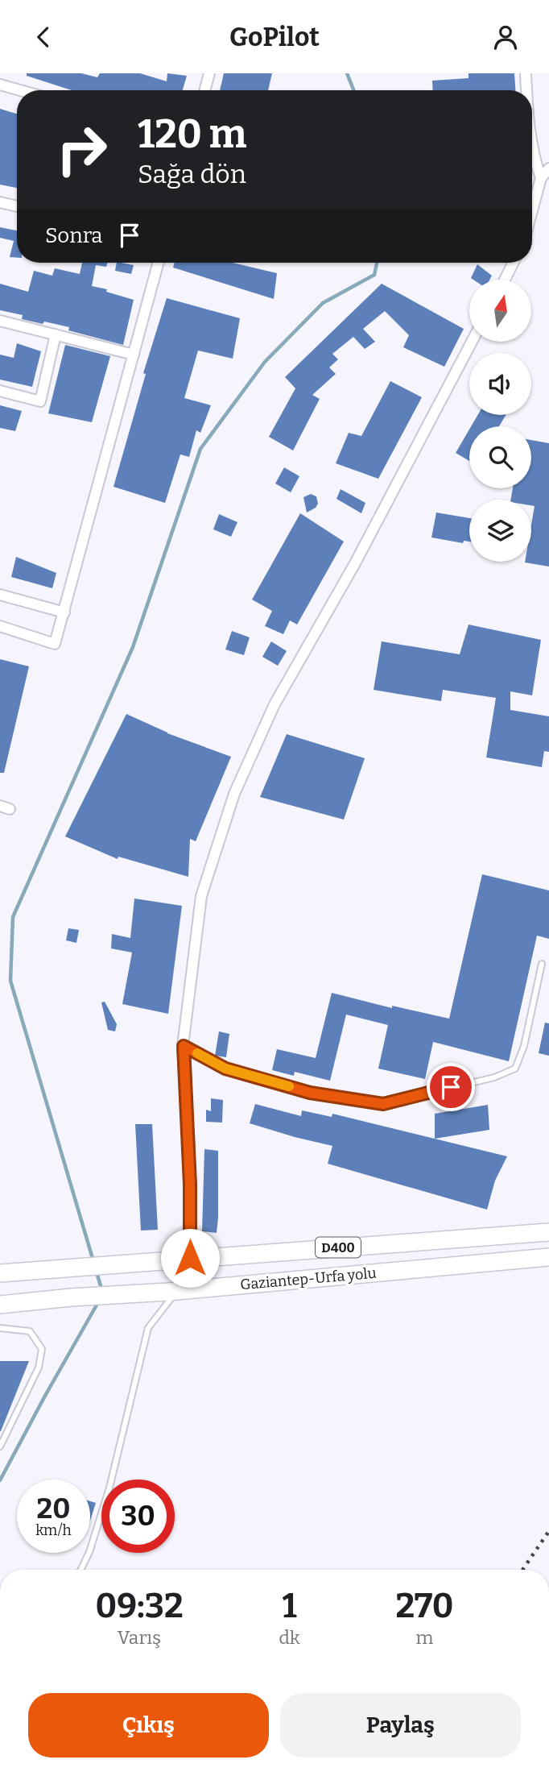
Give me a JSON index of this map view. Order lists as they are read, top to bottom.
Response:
{
  "streets": {
    "highway": ["D400", "Gaziantep-Urfa yolu"]
  },
  "north": "top",
  "page": {
    "header": "GoPilot",
    "turn": ["120 m", "Sağa dön"],
    "then": "Sonra",
    "speed": "20 km/h",
    "limit": "30",
    "eta": [
      "09:32",
      "Varış",
      "1",
      "dk",
      "270",
      "m"
    ],
    "buttons": ["Çıkış", "Paylaş"]
  }
}
